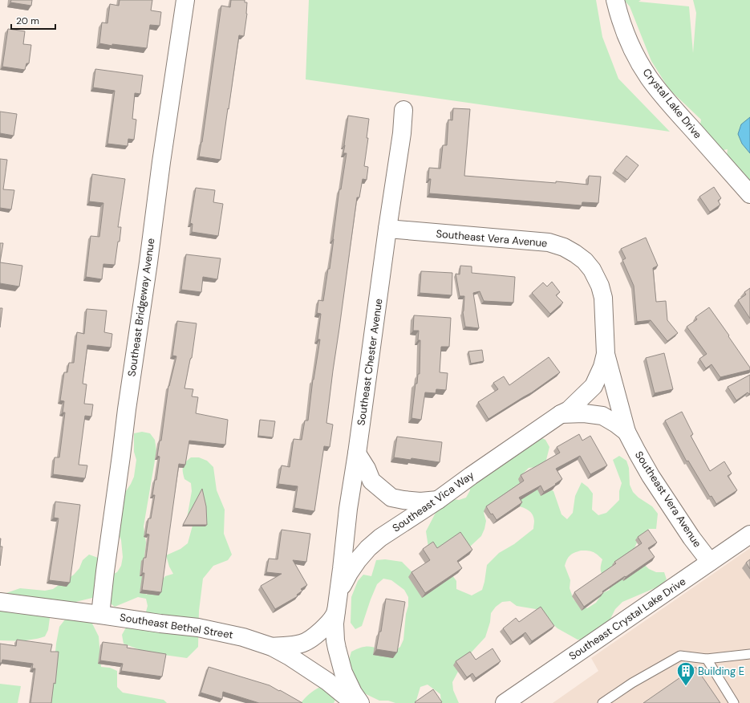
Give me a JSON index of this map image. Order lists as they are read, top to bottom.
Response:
{
  "streets": {
    "street": [
      "Crystal Lake Drive",
      "Southeast Vera Avenue",
      "Southeast Bridgeway Avenue",
      "Southeast Chester Avenue",
      "Southeast Vica Way",
      "Southeast Crystal Lake Drive",
      "Southeast Bethel Street"
    ]
  },
  "crossings": [
    ["Southeast Vera Avenue", "Southeast Chester Avenue"],
    ["Southeast Vera Avenue", "Southeast Vica Way"],
    ["Southeast Vera Avenue", "Southeast Crystal Lake Drive"],
    ["Southeast Bridgeway Avenue", "Southeast Bethel Street"],
    ["Southeast Chester Avenue", "Southeast Vica Way"]
  ],
  "places": {
    "building": ["Building E"]
  },
  "scale_bar": "20 m"
}
